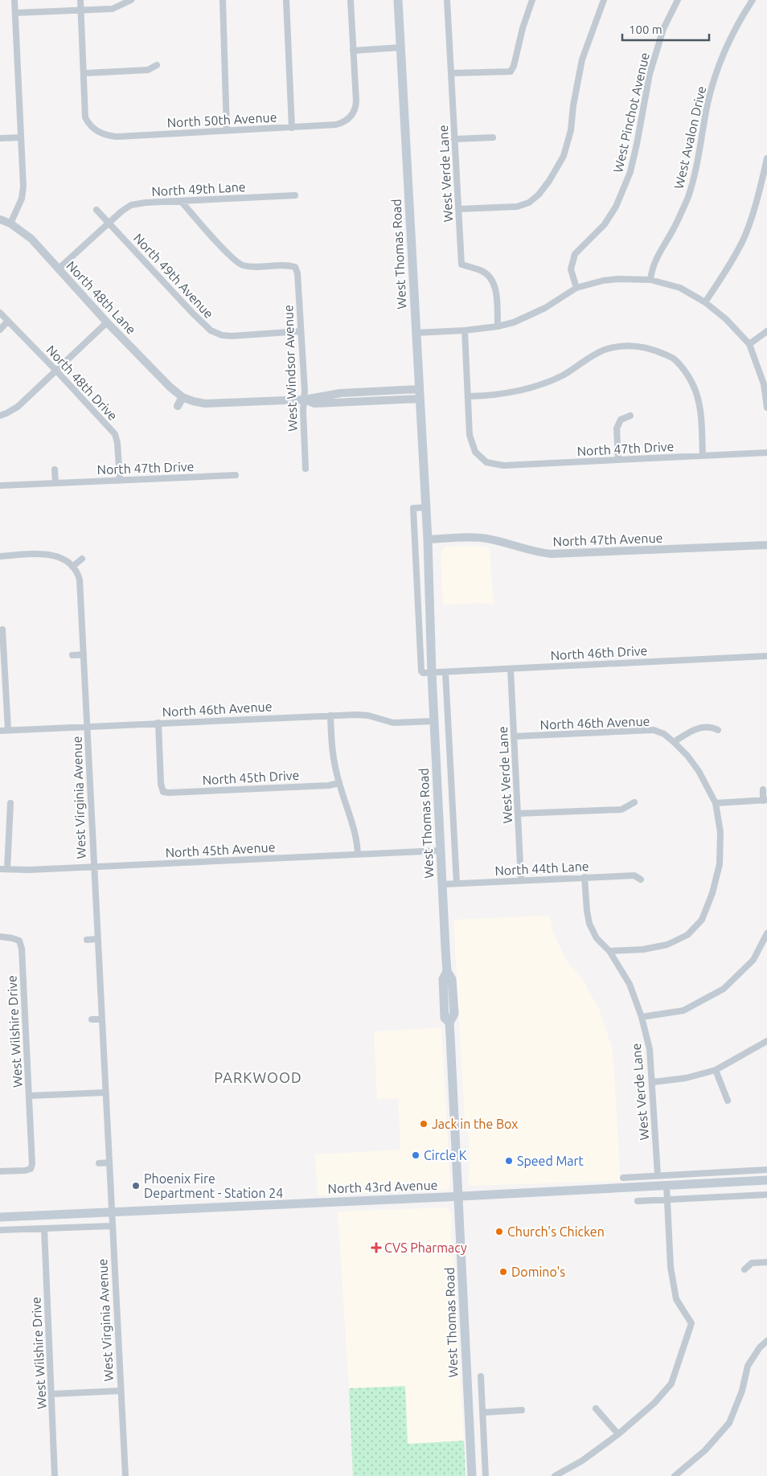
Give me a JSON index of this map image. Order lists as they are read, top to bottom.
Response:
{
  "streets": {
    "main road": ["West Thomas Road", "North 43rd Avenue"],
    "street": [
      "West Pinchot Avenue",
      "North 50th Avenue",
      "West Avalon Drive",
      "West Verde Lane",
      "North 49th Lane",
      "North 49th Avenue",
      "North 48th Lane",
      "West Windsor Avenue",
      "North 48th Drive",
      "North 47th Drive",
      "North 47th Avenue",
      "North 46th Drive",
      "North 46th Avenue",
      "North 45th Drive",
      "West Virginia Avenue",
      "North 45th Avenue",
      "North 44th Lane",
      "West Wilshire Drive"
    ]
  },
  "crossings": [
    ["West Verde Lane", "North 46th Drive"],
    ["West Verde Lane", "North 46th Avenue"],
    ["West Verde Lane", "North 44th Lane"],
    ["North 49th Lane", "North 49th Avenue"],
    ["North 49th Lane", "North 48th Lane"],
    ["North 49th Lane", "West Windsor Avenue"],
    ["West Thomas Road", "North 48th Lane"],
    ["West Thomas Road", "North 47th Avenue"],
    ["West Thomas Road", "North 46th Drive"],
    ["West Thomas Road", "North 46th Avenue"],
    ["West Thomas Road", "North 45th Avenue"],
    ["West Thomas Road", "North 44th Lane"],
    ["West Thomas Road", "North 43rd Avenue"],
    ["North 49th Avenue", "West Windsor Avenue"],
    ["North 48th Lane", "West Windsor Avenue"],
    ["North 48th Drive", "North 47th Drive"],
    ["North 46th Avenue", "North 45th Drive"],
    ["North 46th Avenue", "West Virginia Avenue"],
    ["West Virginia Avenue", "North 45th Avenue"],
    ["West Virginia Avenue", "North 43rd Avenue"]
  ],
  "districts": ["PARKWOOD"],
  "places": {
    "other": [
      "Jack in the Box",
      "Circle K",
      "Speed Mart",
      "Phoenix Fire Department - Station 24",
      "Church's Chicken",
      "Domino's"
    ],
    "health": ["CVS Pharmacy"]
  },
  "scale_bar": "100 m"
}
